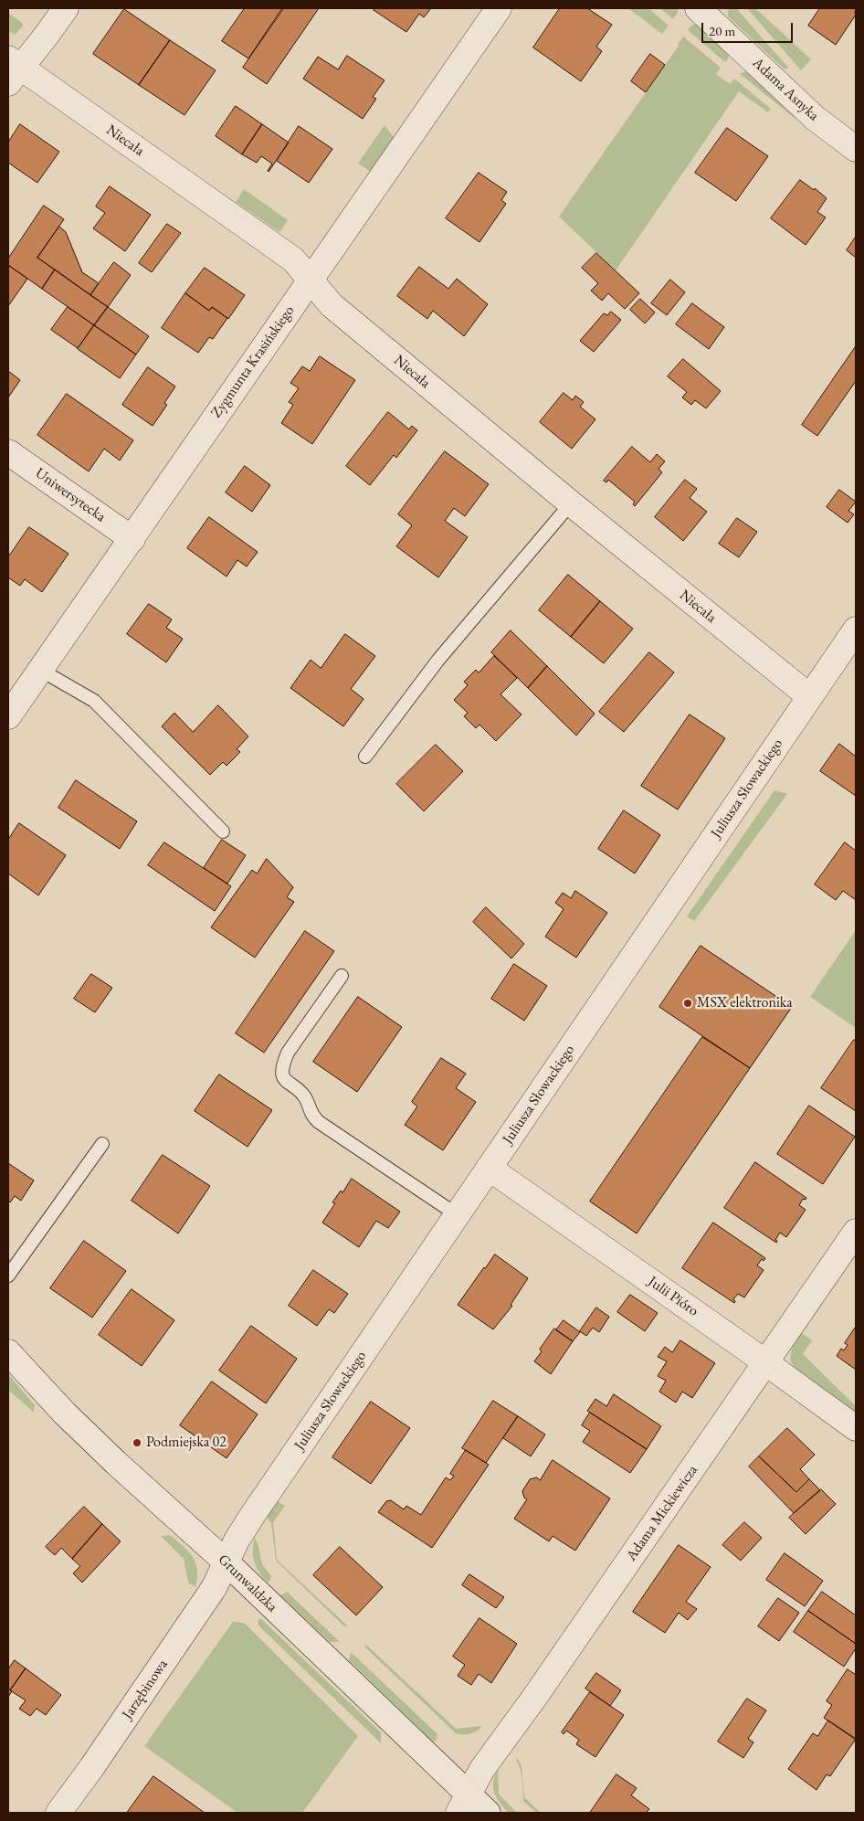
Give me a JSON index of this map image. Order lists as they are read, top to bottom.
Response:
{
  "streets": {
    "street": [
      "Adama Asnyka",
      "Niecała",
      "Zygmunta Krasińskiego",
      "Uniwersytecka",
      "Juliusza Słowackiego",
      "Julii Pióro",
      "Adama Mickiewicza",
      "Grunwaldzka",
      "Jarzębinowa"
    ]
  },
  "crossings": [
    ["Niecała", "Zygmunta Krasińskiego"],
    ["Niecała", "Juliusza Słowackiego"],
    ["Zygmunta Krasińskiego", "Uniwersytecka"],
    ["Juliusza Słowackiego", "Julii Pióro"],
    ["Juliusza Słowackiego", "Grunwaldzka"],
    ["Juliusza Słowackiego", "Jarzębinowa"],
    ["Julii Pióro", "Adama Mickiewicza"],
    ["Adama Mickiewicza", "Grunwaldzka"],
    ["Grunwaldzka", "Jarzębinowa"]
  ],
  "places": ["MSX elektronika", "Podmiejska 02"],
  "scale_bar": "20 m"
}
